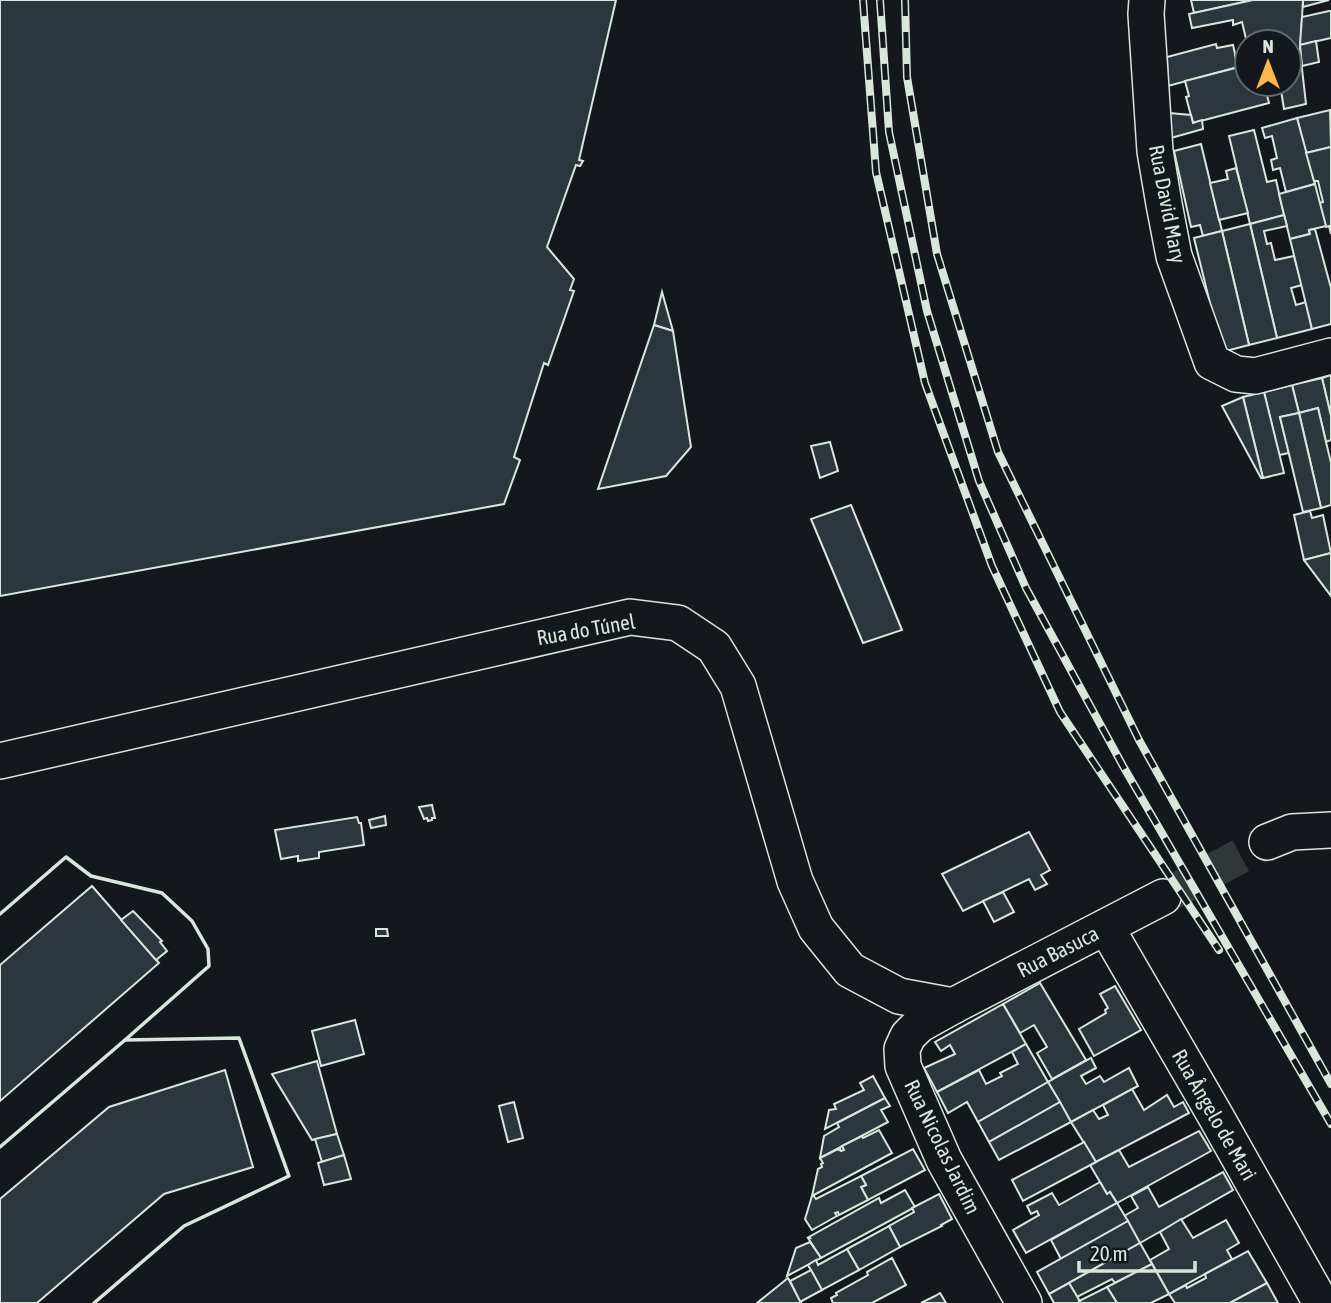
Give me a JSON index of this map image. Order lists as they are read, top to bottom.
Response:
{
  "streets": {
    "street": [
      "Rua David Mary",
      "Rua do Túnel",
      "Rua Basuca",
      "Rua Ângelo de Mari",
      "Rua Nicolas Jardim"
    ]
  },
  "crossings": [
    ["Rua do Túnel", "Rua Basuca"],
    ["Rua do Túnel", "Rua Nicolas Jardim"],
    ["Rua Basuca", "Rua Ângelo de Mari"],
    ["Rua Basuca", "Rua Nicolas Jardim"]
  ],
  "scale_bar": "20 m",
  "north": "top"
}
